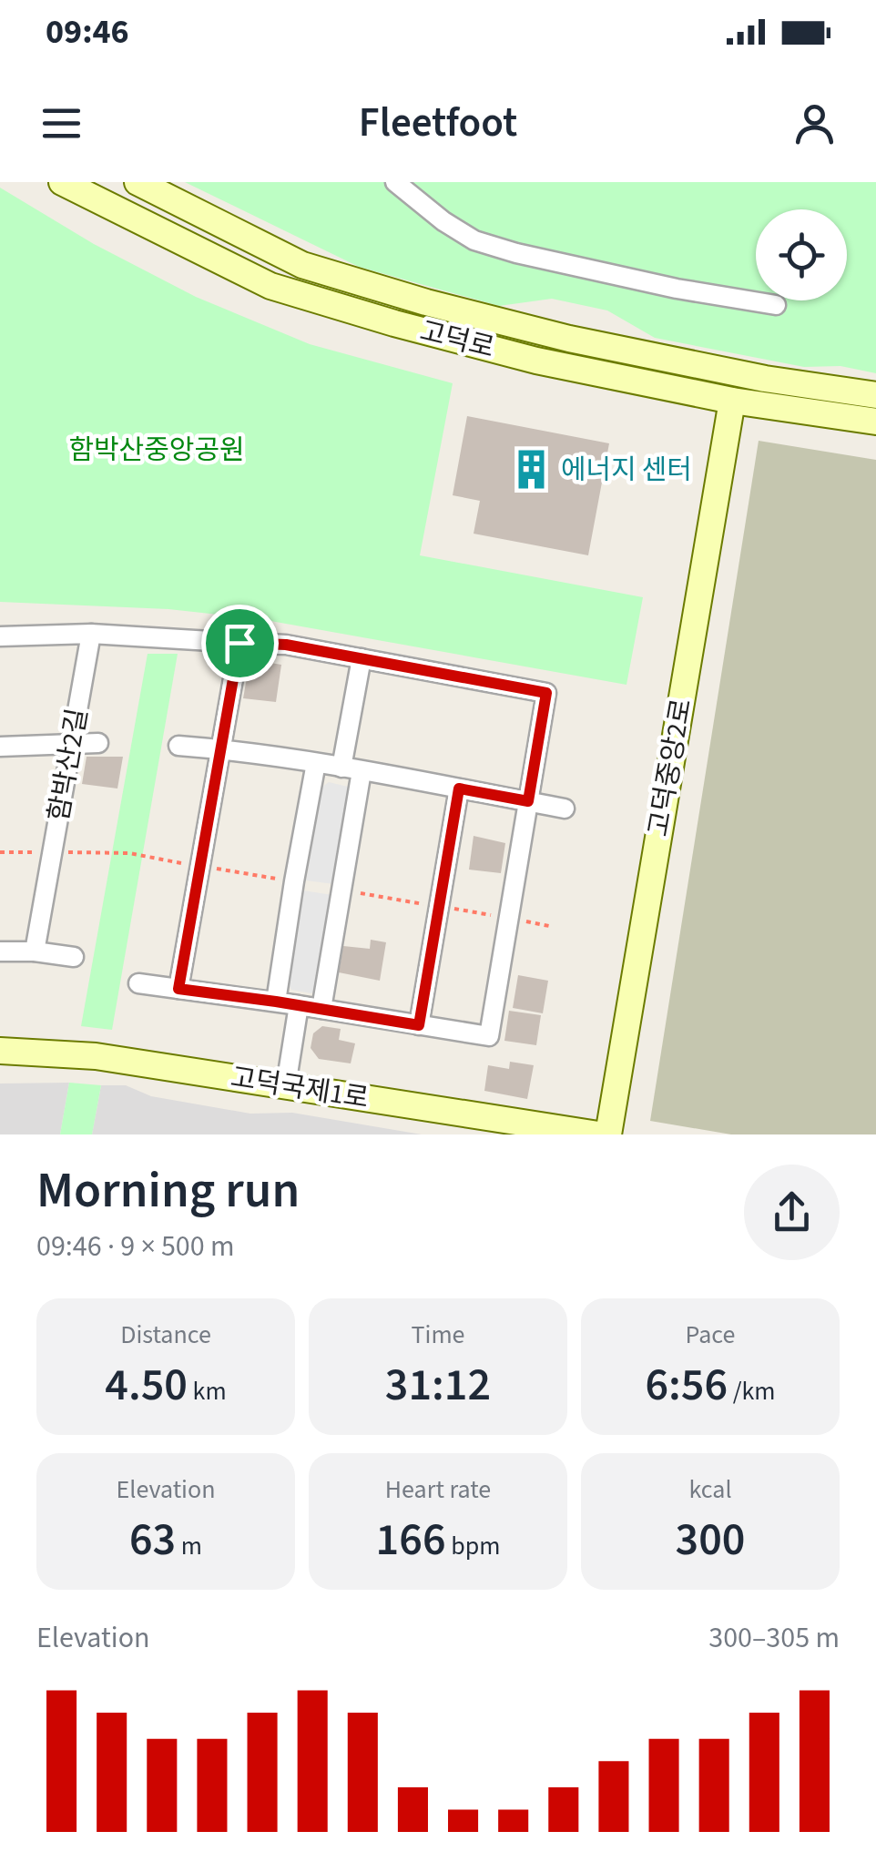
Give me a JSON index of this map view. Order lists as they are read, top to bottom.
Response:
{
  "streets": {
    "street": [
      "고덕로",
      "함박산2길",
      "고덕중앙2로",
      "고덕국제1로"
    ]
  },
  "crossings": [
    ["고덕로", "고덕중앙2로"]
  ],
  "parks": ["함박산중앙공원"],
  "places": {
    "building": ["에너지 센터"]
  },
  "page": {
    "status": "09:46",
    "header": "Fleetfoot",
    "heading": ["Morning run", "09:46 · 9 × 500 m"],
    "stats": [
      ["Distance", "4.50 km"],
      ["Time", "31:12"],
      ["Pace", "6:56 /km"],
      ["Elevation", "63 m"],
      ["Heart rate", "166 bpm"],
      ["kcal", "300"]
    ],
    "chart": ["Elevation", "300–305 m"]
  }
}
